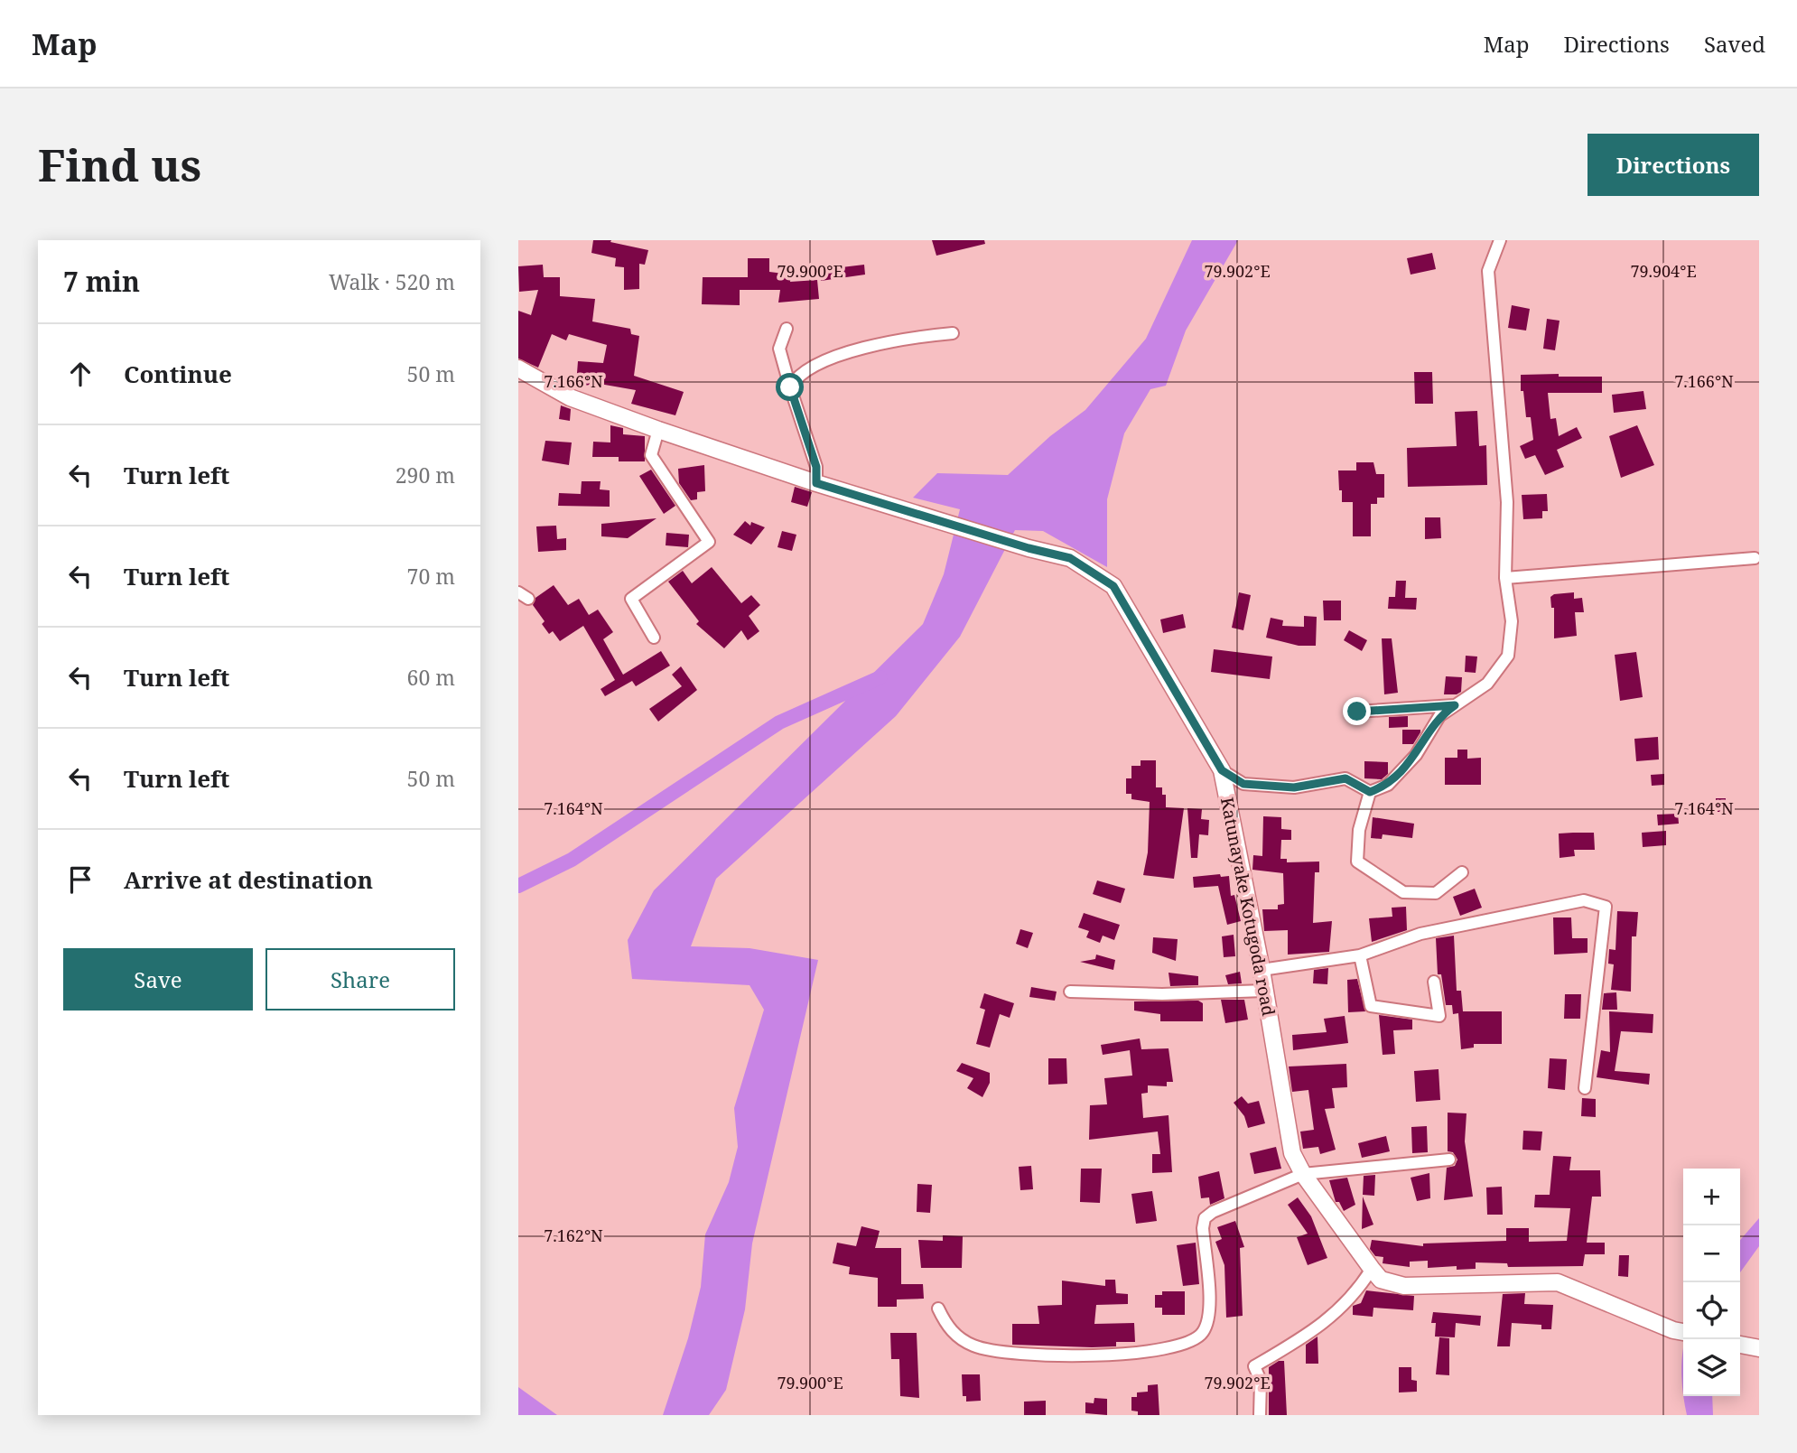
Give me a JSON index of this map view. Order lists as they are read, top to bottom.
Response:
{
  "streets": {
    "main road": ["Katunayake Kotugoda road"]
  },
  "page": {
    "header": "Map",
    "nav": ["Map", "Directions", "Saved"],
    "buttons": [
      "Directions",
      ["Save", "Share"]
    ],
    "title": "Find us",
    "heading": ["7 min", "Walk · 520 m"],
    "list": [
      ["Continue", "50 m"],
      ["Turn left", "290 m"],
      ["Turn left", "70 m"],
      ["Turn left", "60 m"],
      ["Turn left", "50 m"],
      "Arrive at destination"
    ],
    "map_buttons": ["+", "−"]
  },
  "coordinates": [
    "79.900°E",
    "79.902°E",
    "79.904°E",
    "7.166°N",
    "7.164°N",
    "7.162°N"
  ]
}
